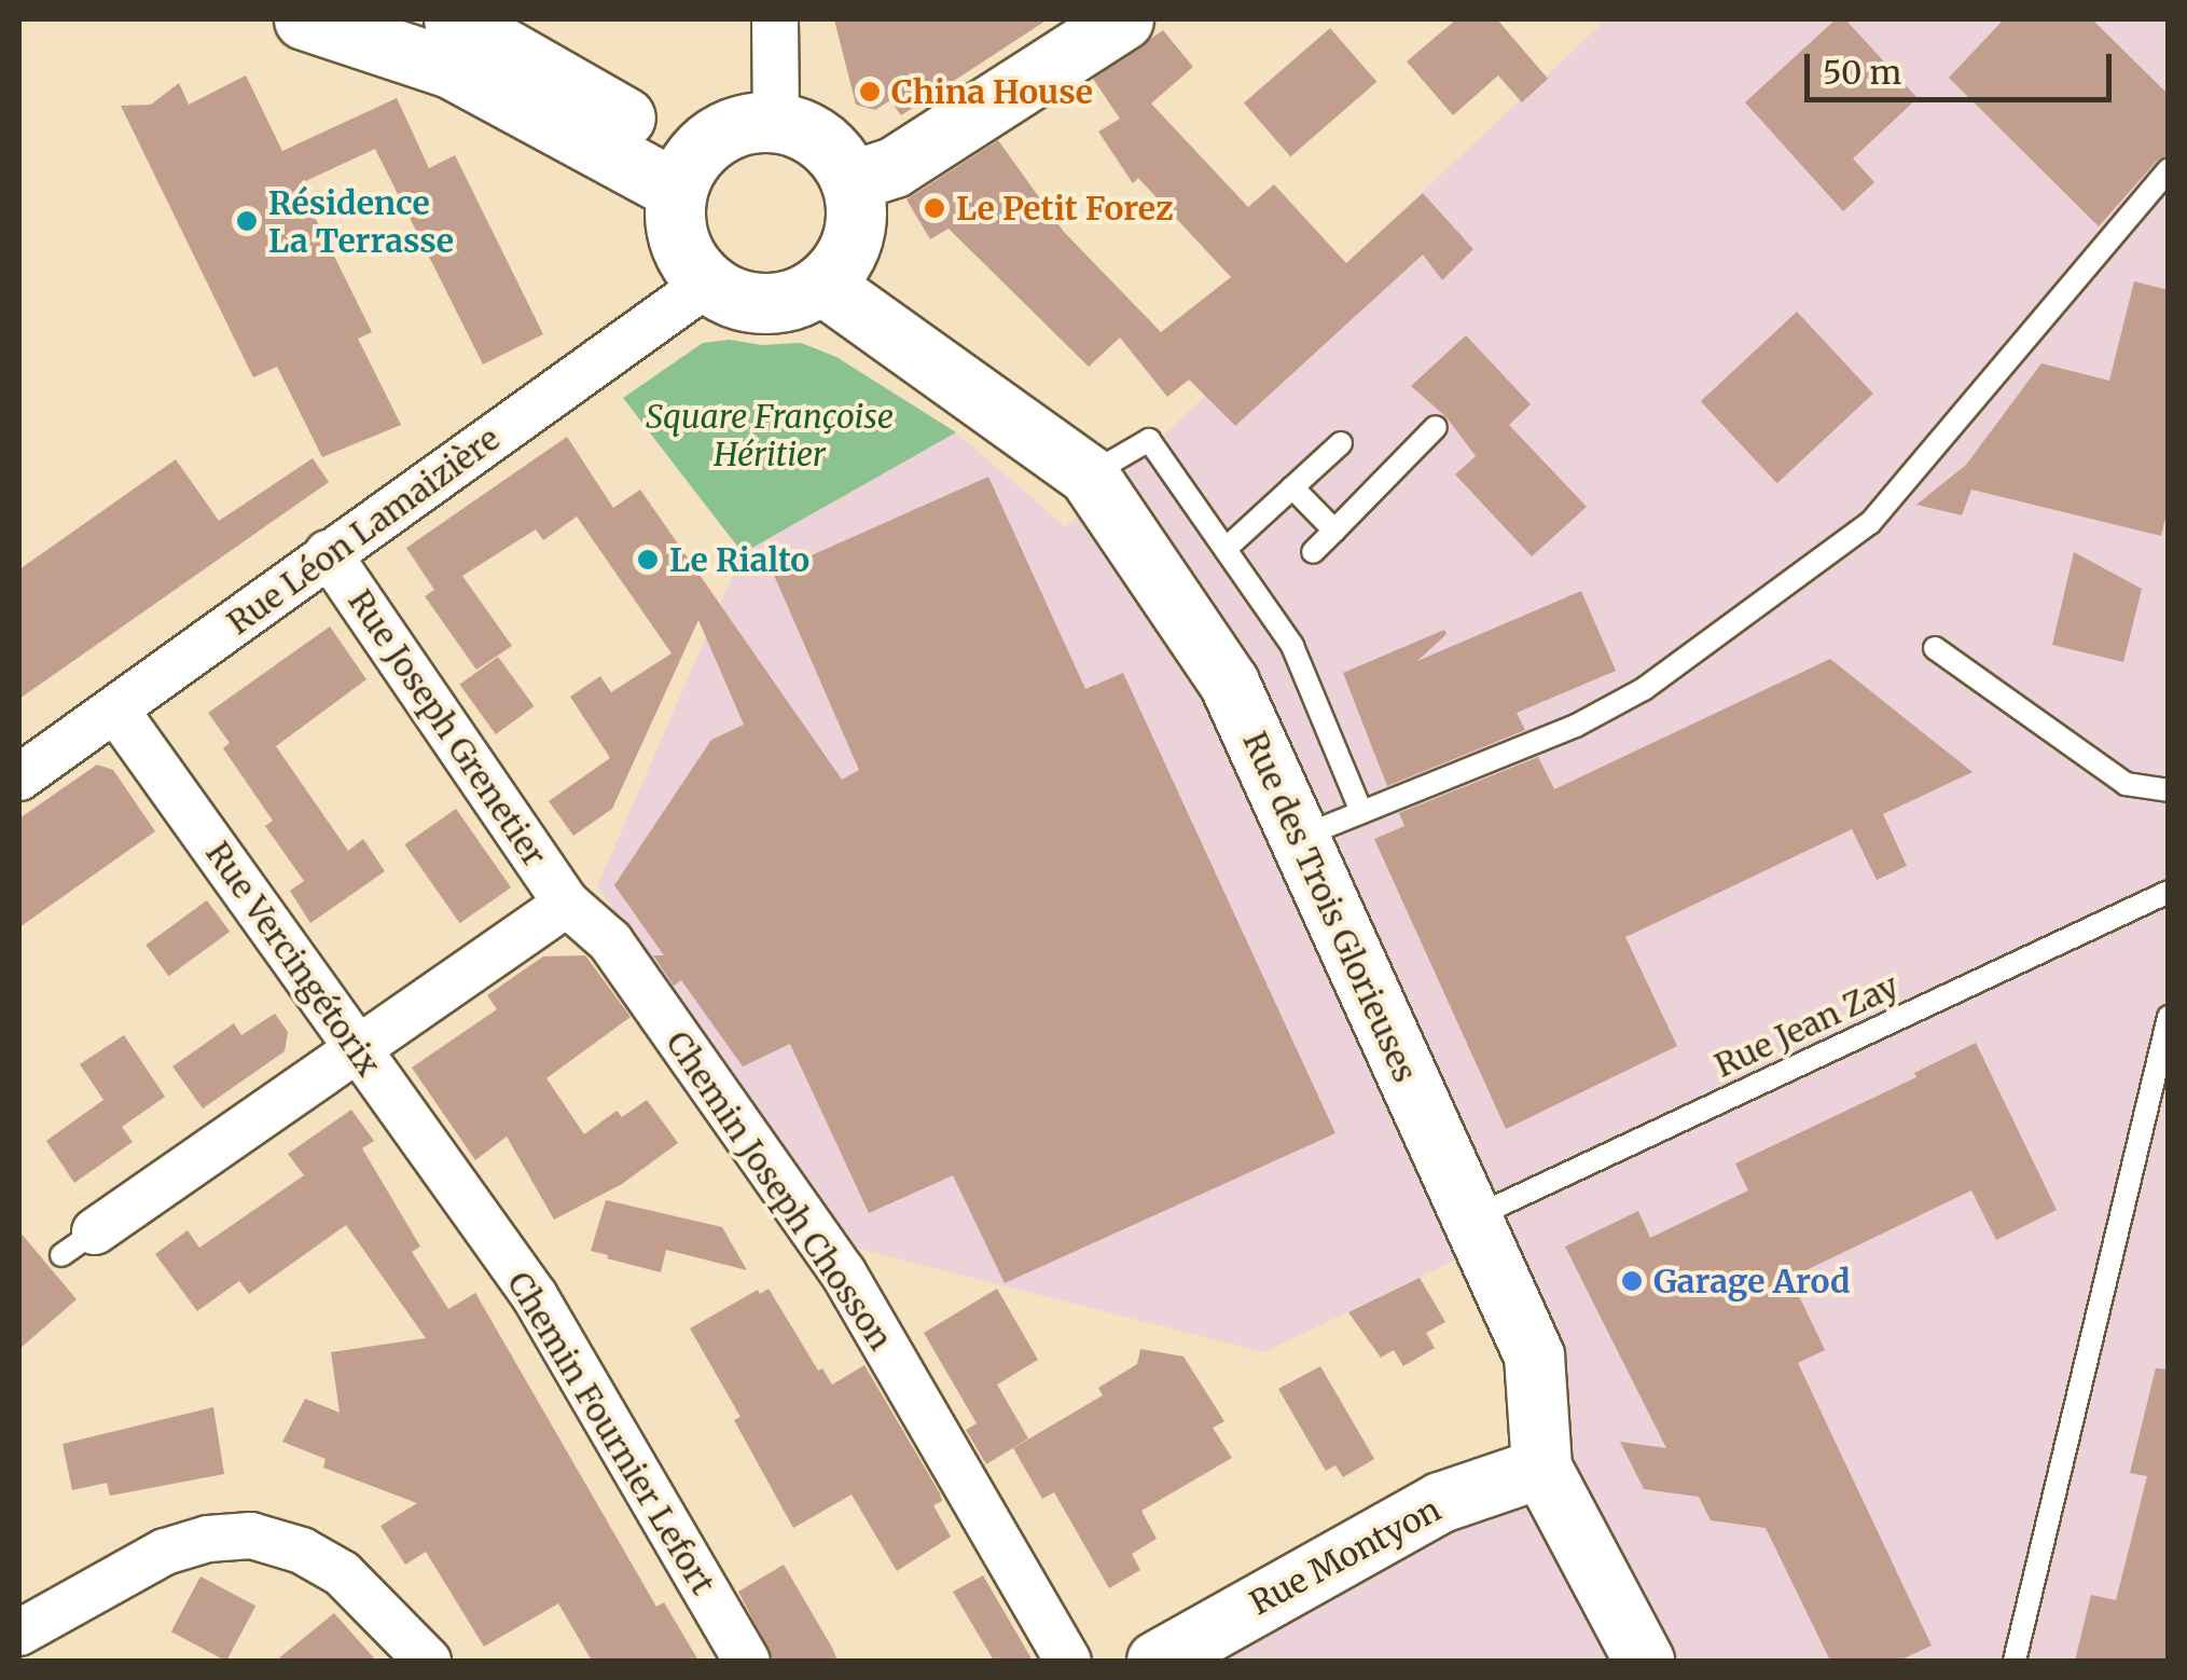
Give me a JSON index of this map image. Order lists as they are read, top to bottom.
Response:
{
  "streets": {
    "street": [
      "Rue Léon Lamaizière",
      "Rue Joseph Grenetier",
      "Rue des Trois Glorieuses",
      "Rue Vercingétorix",
      "Chemin Joseph Chosson",
      "Chemin Fournier Lefort",
      "Rue Montyon"
    ],
    "lane": ["Rue Jean Zay"]
  },
  "crossings": [
    ["Rue Léon Lamaizière", "Rue Joseph Grenetier"],
    ["Rue Léon Lamaizière", "Rue des Trois Glorieuses"],
    ["Rue Léon Lamaizière", "Rue Vercingétorix"],
    ["Rue Joseph Grenetier", "Chemin Joseph Chosson"],
    ["Rue des Trois Glorieuses", "Rue Jean Zay"],
    ["Rue des Trois Glorieuses", "Rue Montyon"],
    ["Rue Vercingétorix", "Chemin Fournier Lefort"]
  ],
  "parks": ["Square Françoise Héritier"],
  "places": [
    "China House",
    "Le Petit Forez",
    "Résidence La Terrasse",
    "Le Rialto",
    "Garage Arod"
  ],
  "scale_bar": "50 m"
}
